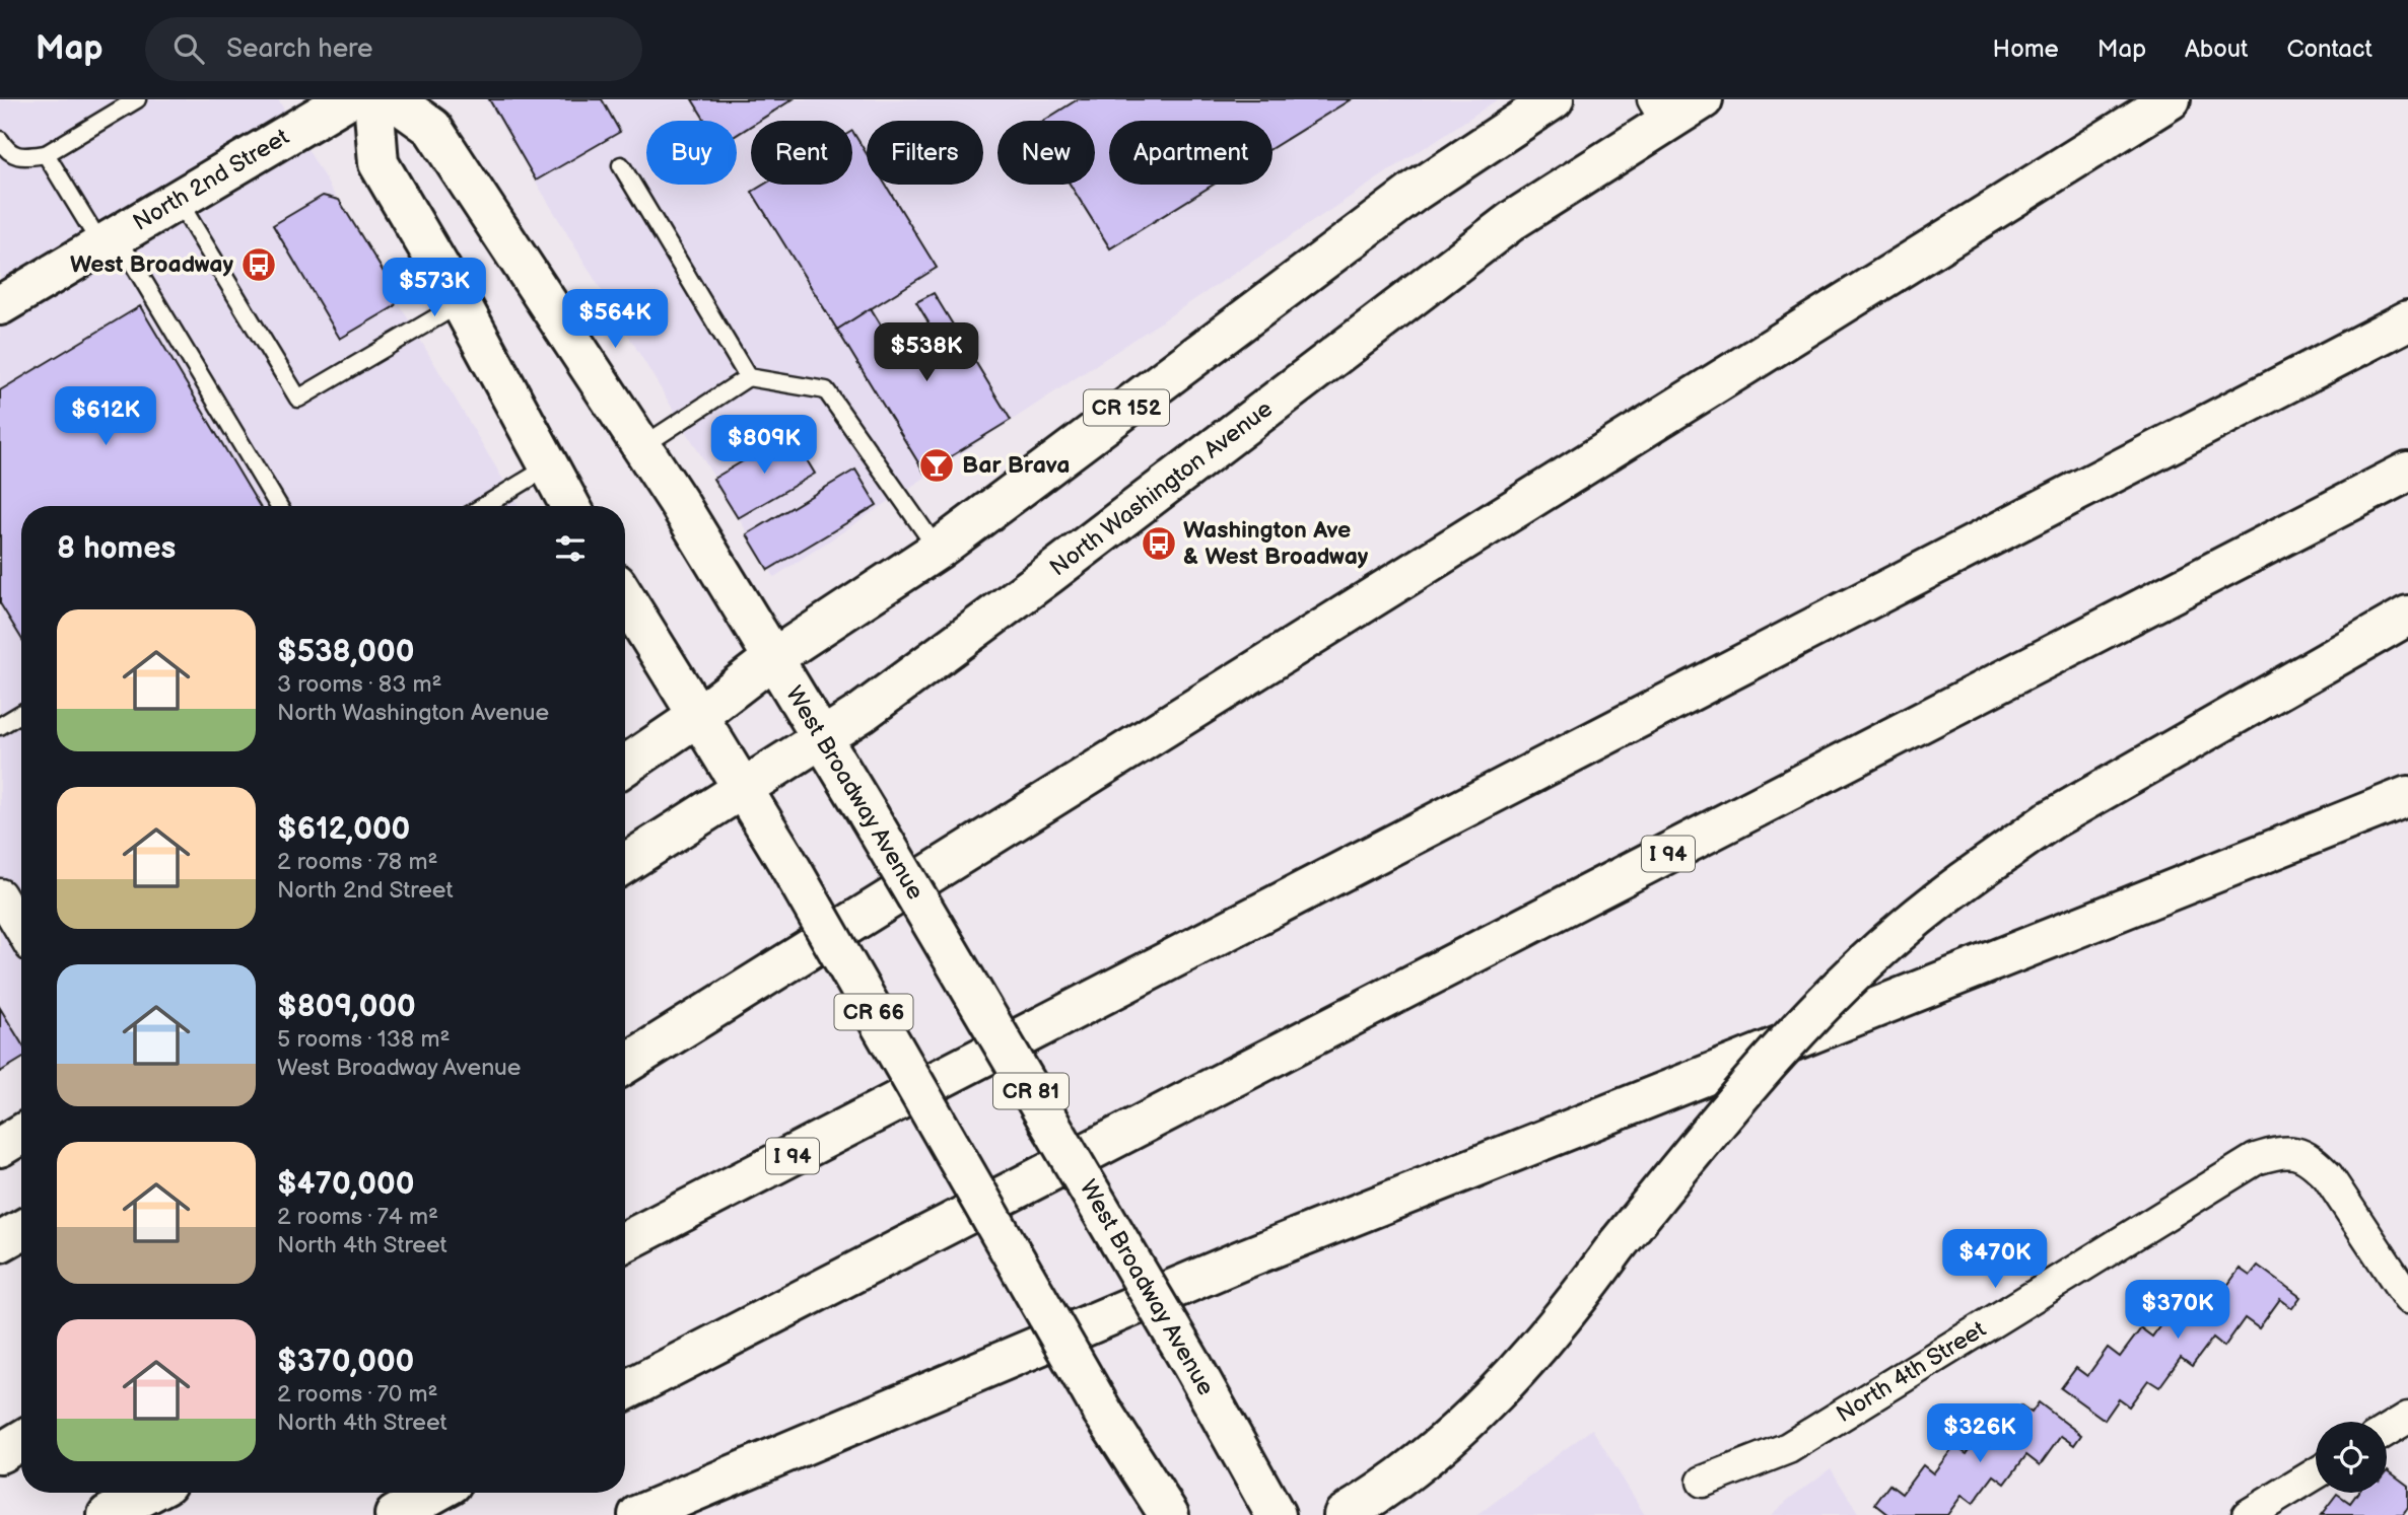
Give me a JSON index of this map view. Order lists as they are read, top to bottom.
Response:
{
  "streets": {
    "main road": [
      "North 2nd Street",
      "CR 152",
      "North Washington Avenue",
      "West Broadway Avenue",
      "I 94",
      "CR 66",
      "CR 81"
    ],
    "street": ["North 4th Street"]
  },
  "crossings": [
    ["CR 152", "West Broadway Avenue"],
    ["North Washington Avenue", "West Broadway Avenue"],
    ["North Washington Avenue", "CR 66"]
  ],
  "places": {
    "bus stop": ["West Broadway", "Washington Ave & West Broadway"],
    "bar": ["Bar Brava"]
  },
  "page": {
    "header": "Map",
    "search": "Search here",
    "nav": [
      "Home",
      "Map",
      "About",
      "Contact"
    ],
    "chip": [
      "Buy",
      "Rent",
      "Filters",
      "New",
      "Apartment"
    ],
    "price": [
      "$573K",
      "$564K",
      "$538K",
      "$612K",
      "$809K",
      "$470K",
      "$370K",
      "$326K"
    ],
    "heading": "8 homes",
    "list": [
      {
        "name": "$538,000",
        "note": "3 rooms · 83 m² · North Washington Avenue"
      },
      {
        "name": "$612,000",
        "note": "2 rooms · 78 m² · North 2nd Street"
      },
      {
        "name": "$809,000",
        "note": "5 rooms · 138 m² · West Broadway Avenue"
      },
      {
        "name": "$470,000",
        "note": "2 rooms · 74 m² · North 4th Street"
      },
      {
        "name": "$370,000",
        "note": "2 rooms · 70 m² · North 4th Street"
      }
    ]
  }
}
